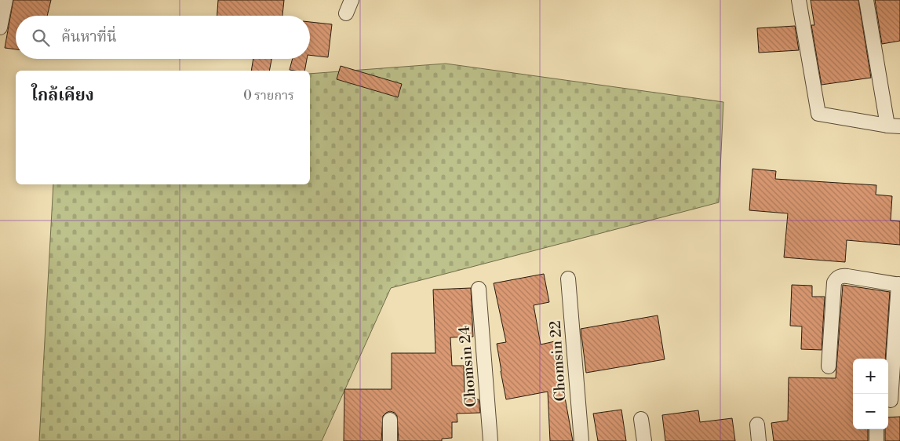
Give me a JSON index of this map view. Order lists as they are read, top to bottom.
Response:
{
  "streets": {
    "street": ["Chomsin 22", "Chomsin 24"]
  },
  "page": {
    "search": "ค้นหาที่นี่",
    "heading": ["ใกล้เคียง", "0 รายการ"],
    "map_buttons": ["+", "−"]
  }
}
